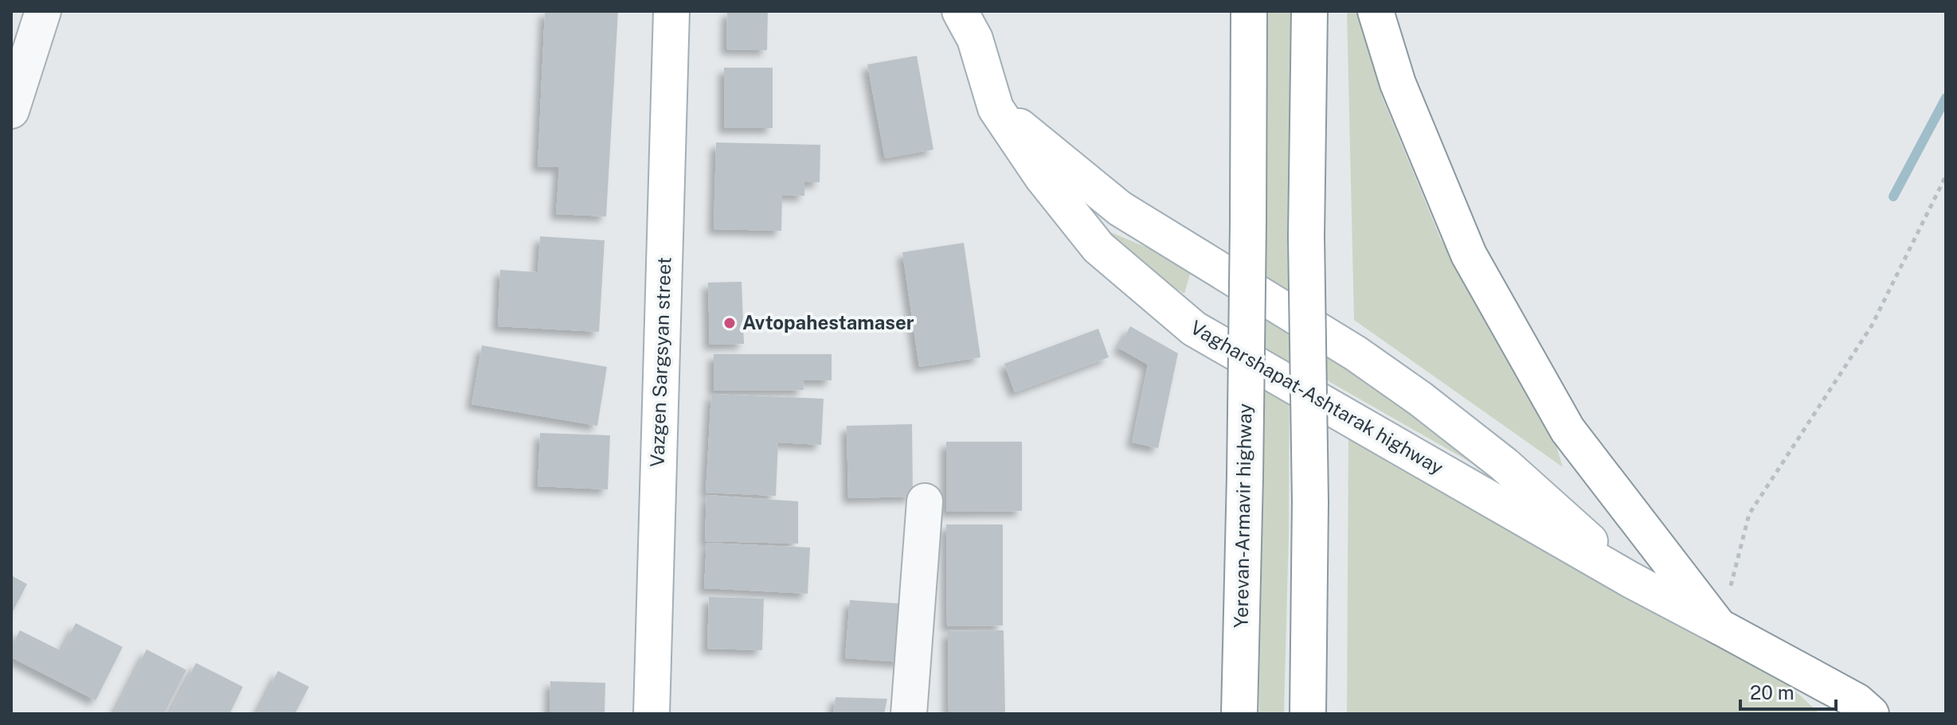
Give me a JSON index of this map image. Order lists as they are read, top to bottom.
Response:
{
  "streets": {
    "main road": ["Vazgen Sargsyan street", "Vagharshapat-Ashtarak highway", "Yerevan-Armavir highway"]
  },
  "places": ["Avtopahestamaser"],
  "scale_bar": "20 m"
}
